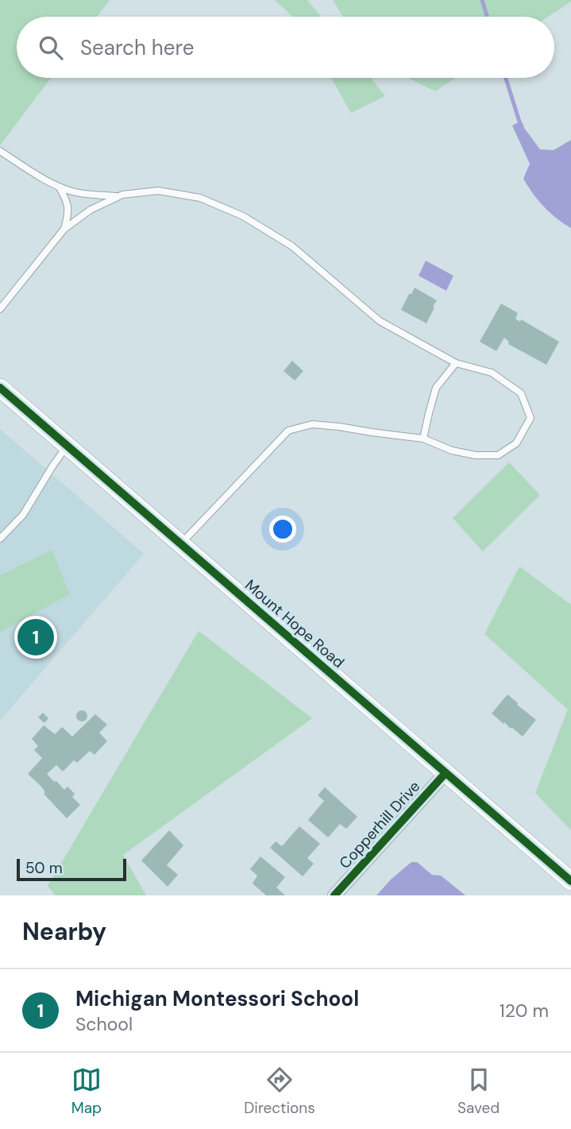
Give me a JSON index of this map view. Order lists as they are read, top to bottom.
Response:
{
  "streets": {
    "street": ["Mount Hope Road", "Copperhill Drive"]
  },
  "crossings": [
    ["Mount Hope Road", "Copperhill Drive"]
  ],
  "scale_bar": "50 m",
  "page": {
    "search": "Search here",
    "pins": "1",
    "scale": "50 m",
    "heading": "Nearby",
    "list": [
      {
        "mark": "1",
        "name": "Michigan Montessori School",
        "note": "School",
        "value": "120 m"
      }
    ],
    "nav": ["Map", "Directions", "Saved"]
  }
}
